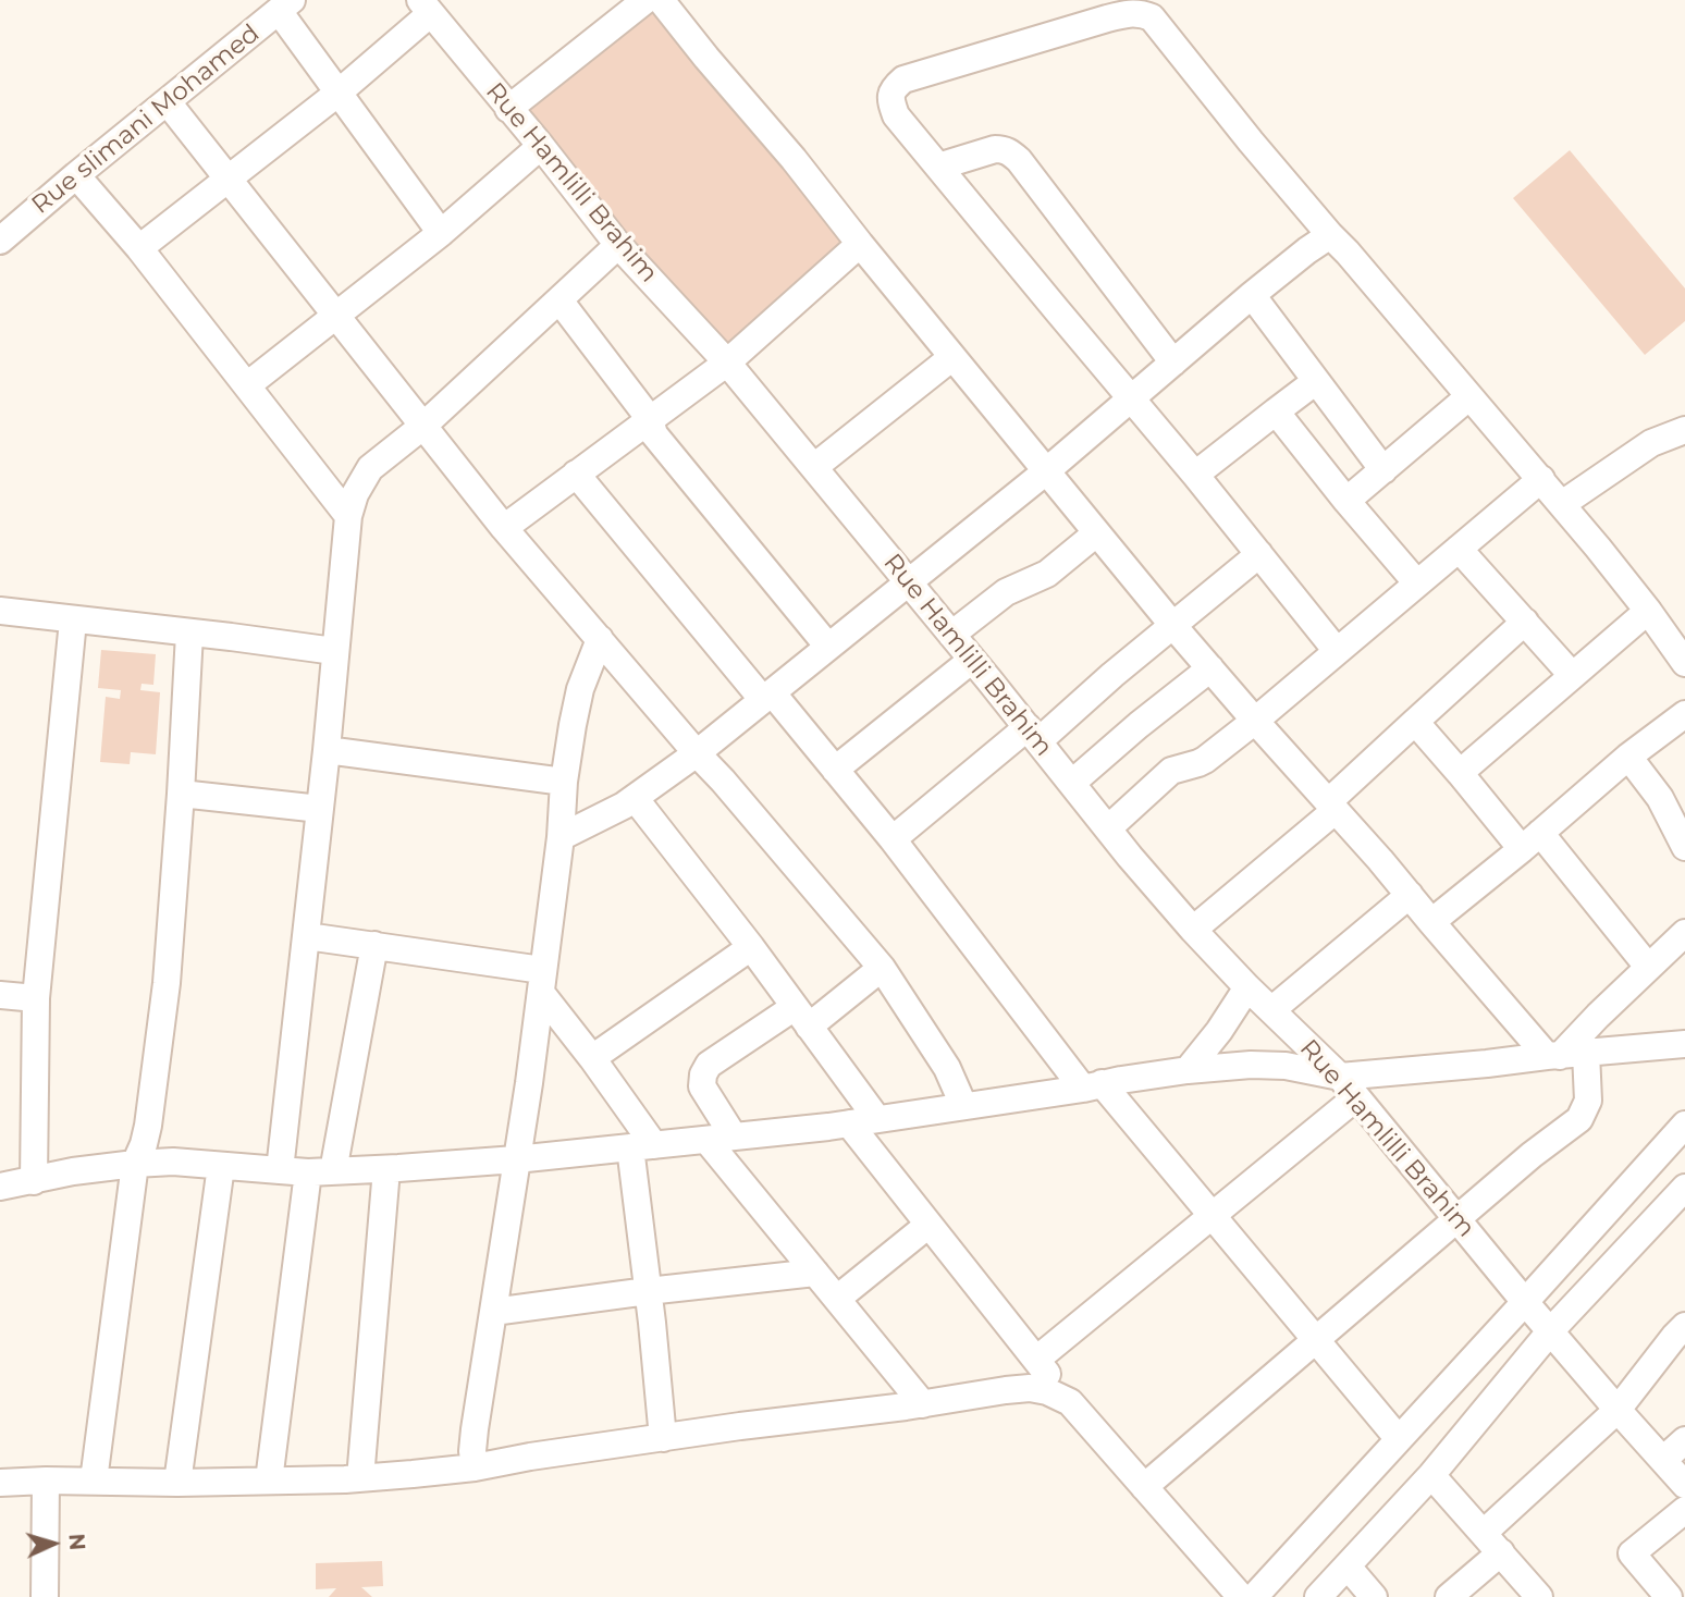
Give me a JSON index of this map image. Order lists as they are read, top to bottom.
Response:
{
  "streets": {
    "street": ["Rue slimani Mohamed", "Rue Hamlilli Brahim"]
  },
  "north": "right"
}
